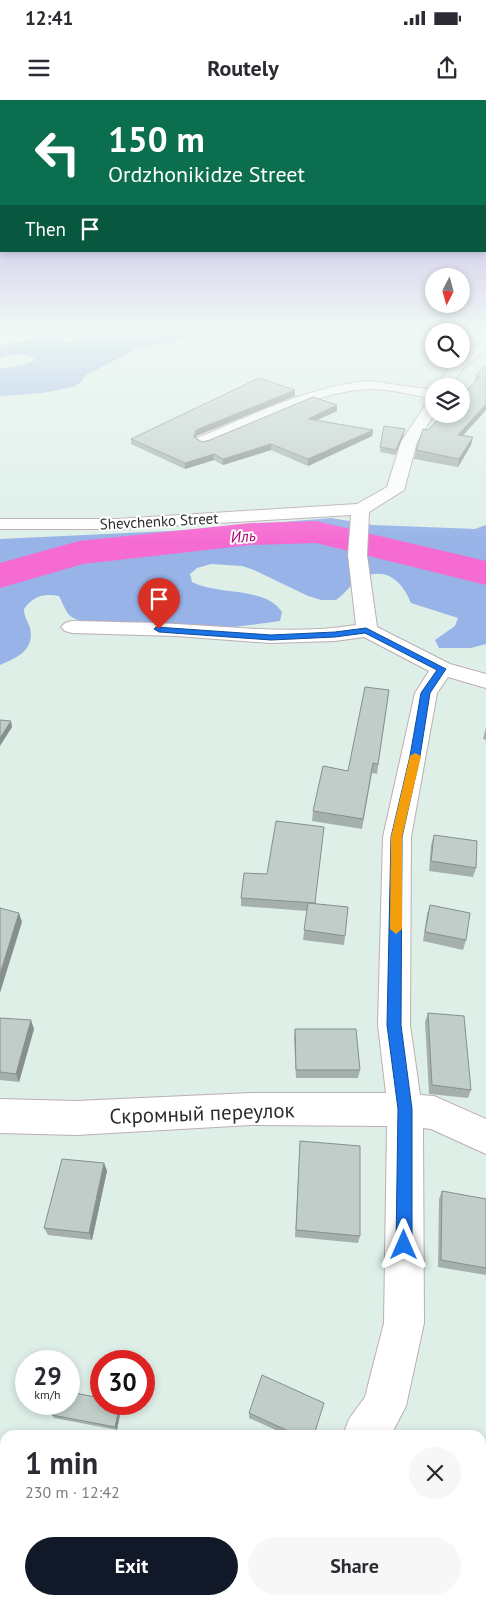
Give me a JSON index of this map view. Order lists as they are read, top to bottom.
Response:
{
  "streets": {
    "street": ["Shevchenko Street", "Скромный переулок"]
  },
  "water": ["Иль"],
  "north": "bottom",
  "page": {
    "status": "12:41",
    "header": "Routely",
    "turn": ["150 m", "Ordzhonikidze Street"],
    "then": "Then",
    "speed": "29 km/h",
    "limit": "30",
    "heading": ["1 min", "230 m · 12:42"],
    "buttons": ["Exit", "Share"]
  }
}
